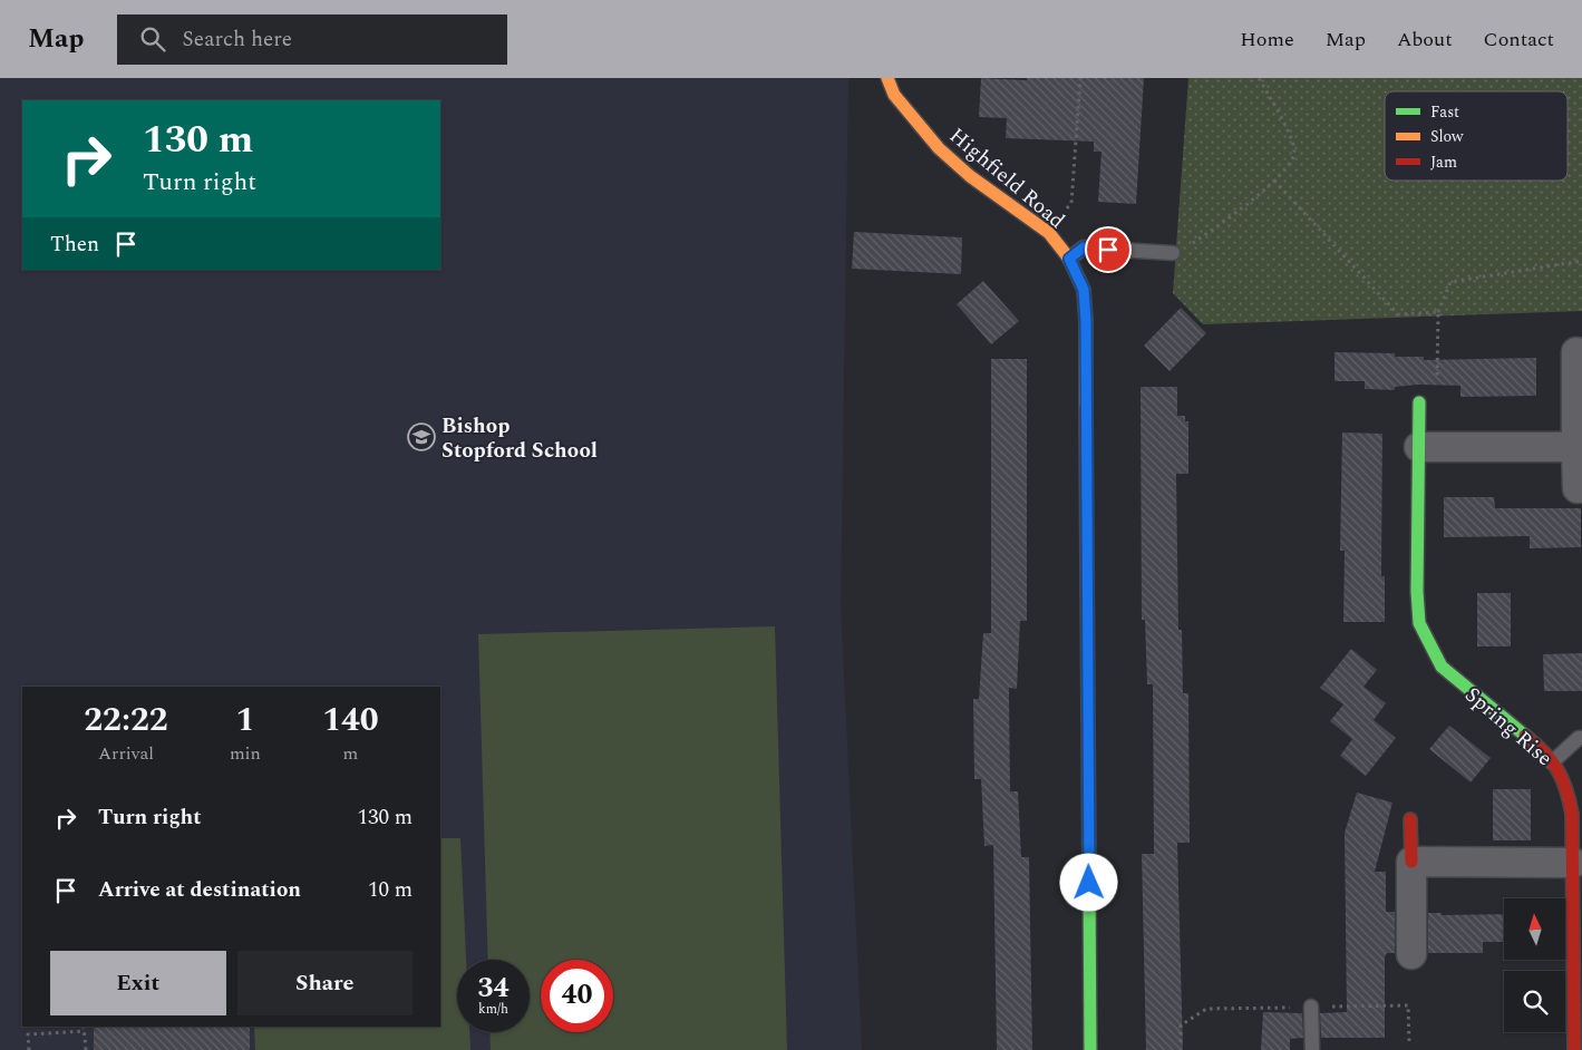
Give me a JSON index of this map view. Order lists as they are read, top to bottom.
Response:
{
  "streets": {
    "street": ["Highfield Road", "Spring Rise"]
  },
  "places": {
    "school or university": ["Bishop Stopford School"]
  },
  "legend": ["Fast", "Slow", "Jam"],
  "north": "top",
  "page": {
    "header": "Map",
    "search": "Search here",
    "nav": [
      "Home",
      "Map",
      "About",
      "Contact"
    ],
    "turn": ["130 m", "Turn right"],
    "then": "Then",
    "eta": [
      "22:22",
      "Arrival",
      "1",
      "min",
      "140",
      "m"
    ],
    "list": [
      {
        "name": "Turn right",
        "value": "130 m"
      },
      {
        "name": "Arrive at destination",
        "value": "10 m"
      }
    ],
    "buttons": ["Exit", "Share"],
    "speed": "34 km/h",
    "limit": "40"
  }
}
